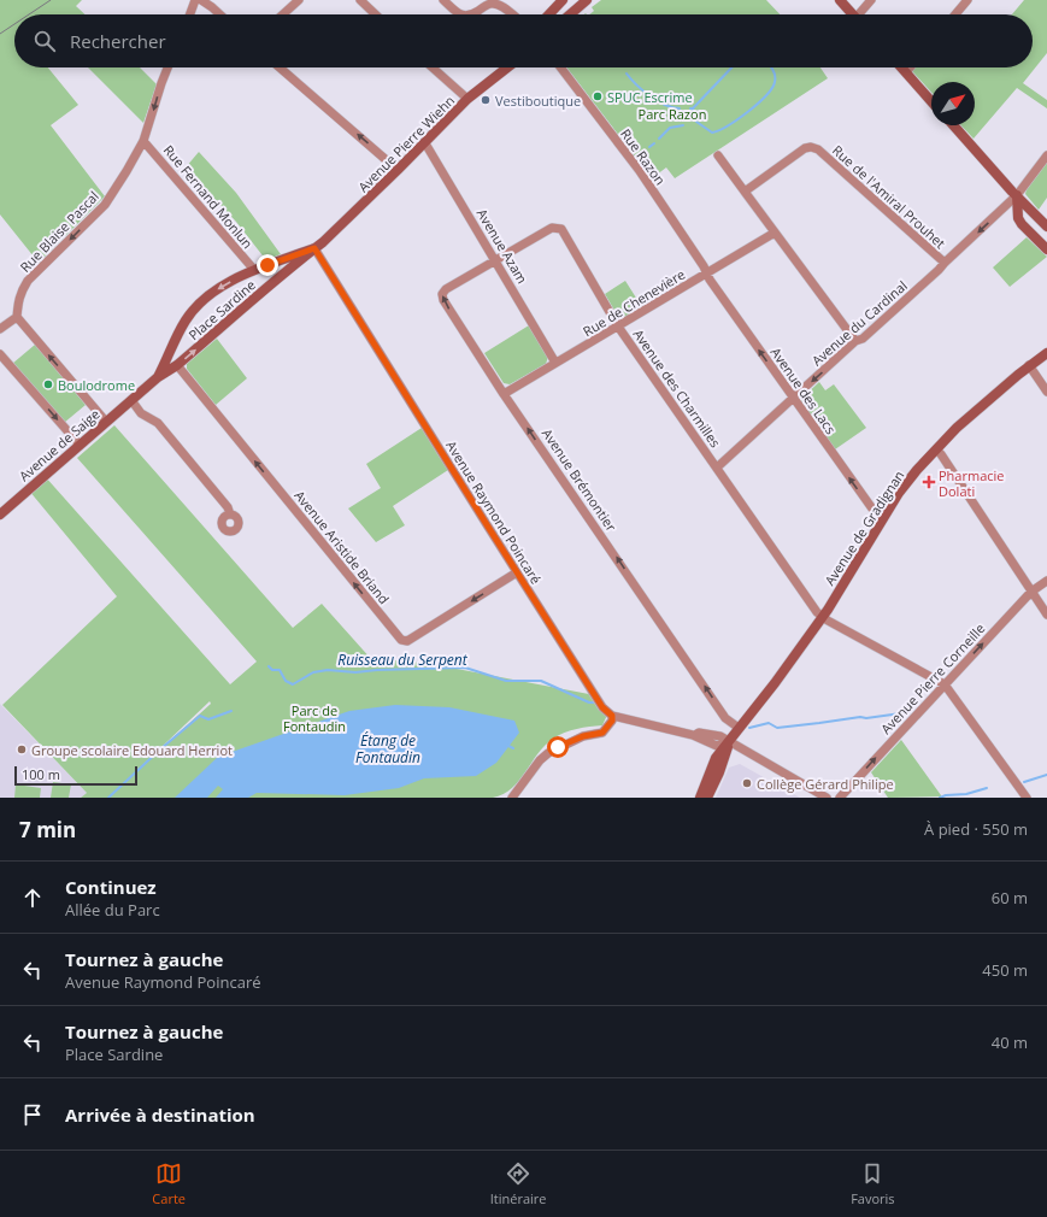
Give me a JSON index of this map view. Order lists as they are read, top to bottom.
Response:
{
  "streets": {
    "street": [
      "Avenue Pierre Wiehn",
      "Rue Razon",
      "Rue Fernand Monlun",
      "Rue de l'Amiral Prouhet",
      "Rue Blaise Pascal",
      "Avenue Azam",
      "Rue de Chenevière",
      "Place Sardine",
      "Avenue du Cardinal",
      "Avenue des Charmilles",
      "Avenue des Lacs",
      "Avenue de Saige",
      "Avenue Brémontier",
      "Avenue Raymond Poincaré",
      "Avenue de Gradignan",
      "Avenue Aristide Briand",
      "Avenue Pierre Corneille"
    ]
  },
  "crossings": [
    ["Avenue Pierre Wiehn", "Avenue Azam"],
    ["Avenue Pierre Wiehn", "Place Sardine"],
    ["Avenue Pierre Wiehn", "Avenue Raymond Poincaré"],
    ["Rue Razon", "Rue de Chenevière"],
    ["Rue Razon", "Avenue des Lacs"],
    ["Rue Fernand Monlun", "Rue Blaise Pascal"],
    ["Rue Fernand Monlun", "Place Sardine"],
    ["Rue de l'Amiral Prouhet", "Avenue du Cardinal"],
    ["Avenue Azam", "Rue de Chenevière"],
    ["Avenue Azam", "Avenue des Charmilles"],
    ["Avenue Azam", "Avenue Brémontier"],
    ["Rue de Chenevière", "Avenue des Charmilles"],
    ["Rue de Chenevière", "Avenue des Lacs"],
    ["Rue de Chenevière", "Avenue Brémontier"],
    ["Place Sardine", "Avenue de Saige"],
    ["Place Sardine", "Avenue Raymond Poincaré"],
    ["Place Sardine", "Avenue Aristide Briand"],
    ["Avenue du Cardinal", "Avenue des Charmilles"],
    ["Avenue du Cardinal", "Avenue des Lacs"],
    ["Avenue des Charmilles", "Avenue Brémontier"],
    ["Avenue des Charmilles", "Avenue de Gradignan"],
    ["Avenue des Lacs", "Avenue de Gradignan"],
    ["Avenue Brémontier", "Avenue de Gradignan"],
    ["Avenue Raymond Poincaré", "Avenue Aristide Briand"]
  ],
  "one_way": [
    "Rue Blaise Pascal",
    "Avenue du Cardinal",
    "Avenue des Lacs",
    "Avenue Brémontier",
    "Avenue Pierre Corneille"
  ],
  "water": ["Ruisseau du Serpent", "Étang de Fontaudin"],
  "parks": ["Parc Razon", "Parc de Fontaudin"],
  "places": {
    "other": [
      "SPUC Escrime",
      "Vestiboutique",
      "Boulodrome",
      "Groupe scolaire Edouard Herriot",
      "Collège Gérard Philipe"
    ],
    "health": ["Pharmacie Dolati"]
  },
  "scale_bar": "100 m",
  "north": "top right",
  "page": {
    "search": "Rechercher",
    "scale": "100 m",
    "heading": ["7 min", "À pied · 550 m"],
    "list": [
      ["Continuez", "Allée du Parc", "60 m"],
      ["Tournez à gauche", "Avenue Raymond Poincaré", "450 m"],
      ["Tournez à gauche", "Place Sardine", "40 m"],
      "Arrivée à destination"
    ],
    "nav": ["Carte", "Itinéraire", "Favoris"]
  }
}
